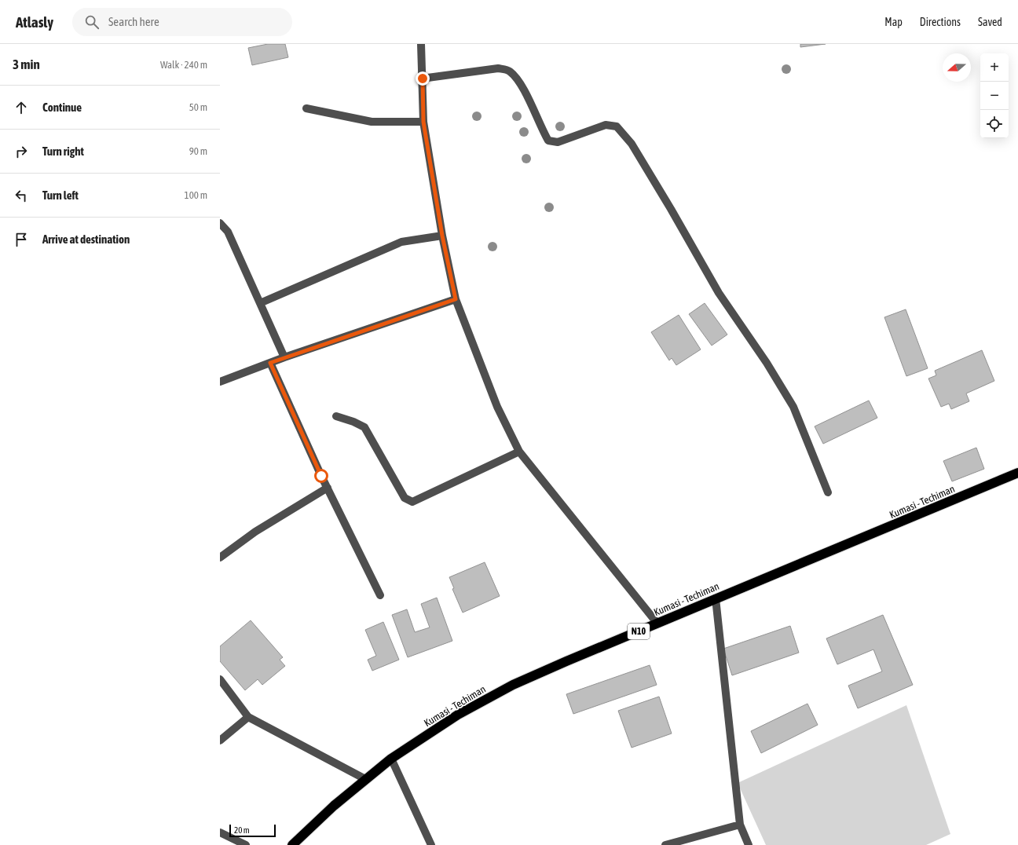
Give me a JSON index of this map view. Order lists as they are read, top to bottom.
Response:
{
  "streets": {
    "highway": ["Kumasi - Techiman", "N10"]
  },
  "scale_bar": "20 m",
  "north": "left",
  "page": {
    "header": "Atlasly",
    "search": "Search here",
    "nav": ["Map", "Directions", "Saved"],
    "heading": ["3 min", "Walk · 240 m"],
    "map_buttons": ["+", "−"],
    "list": [
      ["Continue", "50 m"],
      ["Turn right", "90 m"],
      ["Turn left", "100 m"],
      "Arrive at destination"
    ],
    "scale": "20 m"
  }
}
